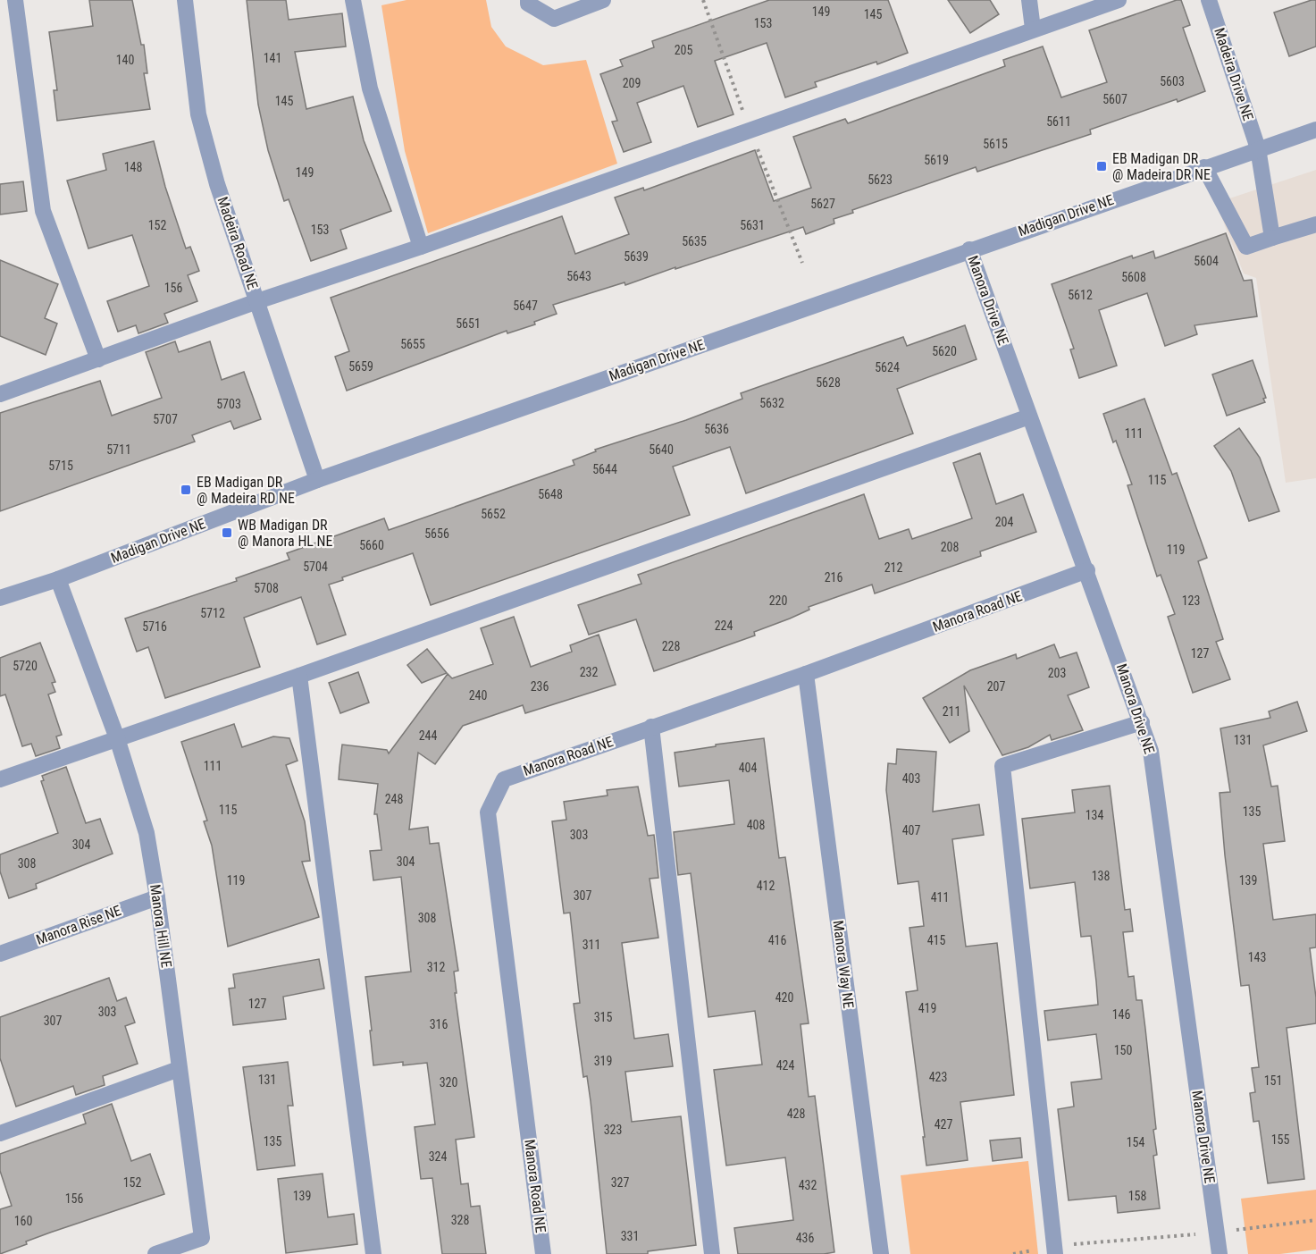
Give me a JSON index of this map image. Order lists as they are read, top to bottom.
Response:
{
  "streets": {
    "street": [
      "Madeira Drive NE",
      "Madigan Drive NE",
      "Madeira Road NE",
      "Manora Drive NE",
      "Manora Road NE",
      "Manora Rise NE",
      "Manora Hill NE",
      "Manora Way NE"
    ]
  },
  "crossings": [
    ["Madeira Drive NE", "Madigan Drive NE"],
    ["Madigan Drive NE", "Madeira Road NE"],
    ["Madigan Drive NE", "Manora Drive NE"],
    ["Madigan Drive NE", "Manora Hill NE"],
    ["Manora Drive NE", "Manora Road NE"],
    ["Manora Road NE", "Manora Way NE"],
    ["Manora Rise NE", "Manora Hill NE"]
  ],
  "places": {
    "transit": ["EB Madigan DR @ Madeira DR NE", "EB Madigan DR @ Madeira RD NE", "WB Madigan DR @ Manora HL NE"]
  },
  "house_numbers": [
    "149",
    "145",
    "153",
    "205",
    "141",
    "140",
    "5603",
    "209",
    "5607",
    "145",
    "5611",
    "5615",
    "5619",
    "148",
    "149",
    "5623",
    "5627",
    "152",
    "5631",
    "153",
    "5635",
    "5639",
    "5604",
    "5643",
    "5608",
    "156",
    "5612",
    "5647",
    "5651",
    "5655",
    "5620",
    "5659",
    "5624",
    "5628",
    "5632",
    "5703",
    "5707",
    "5636",
    "111",
    "5711",
    "5640",
    "5715",
    "5644",
    "115",
    "5648",
    "5652",
    "204",
    "5656",
    "5660",
    "208",
    "119",
    "5704",
    "212",
    "216",
    "5708",
    "220",
    "123",
    "5712",
    "224",
    "5716",
    "228",
    "127",
    "5720",
    "232",
    "203",
    "236",
    "207",
    "240",
    "211",
    "244",
    "131",
    "111",
    "404",
    "403",
    "248",
    "115",
    "135",
    "134",
    "408",
    "407",
    "303",
    "304",
    "304",
    "308",
    "138",
    "119",
    "139",
    "412",
    "307",
    "411",
    "308",
    "416",
    "415",
    "311",
    "143",
    "312",
    "420",
    "127",
    "419",
    "303",
    "146",
    "315",
    "307",
    "316",
    "150",
    "319",
    "424",
    "423",
    "131",
    "151",
    "320",
    "428",
    "427",
    "323",
    "155",
    "135",
    "154",
    "324",
    "152",
    "327",
    "432",
    "139",
    "158",
    "156",
    "328",
    "160",
    "331",
    "436"
  ]
}
